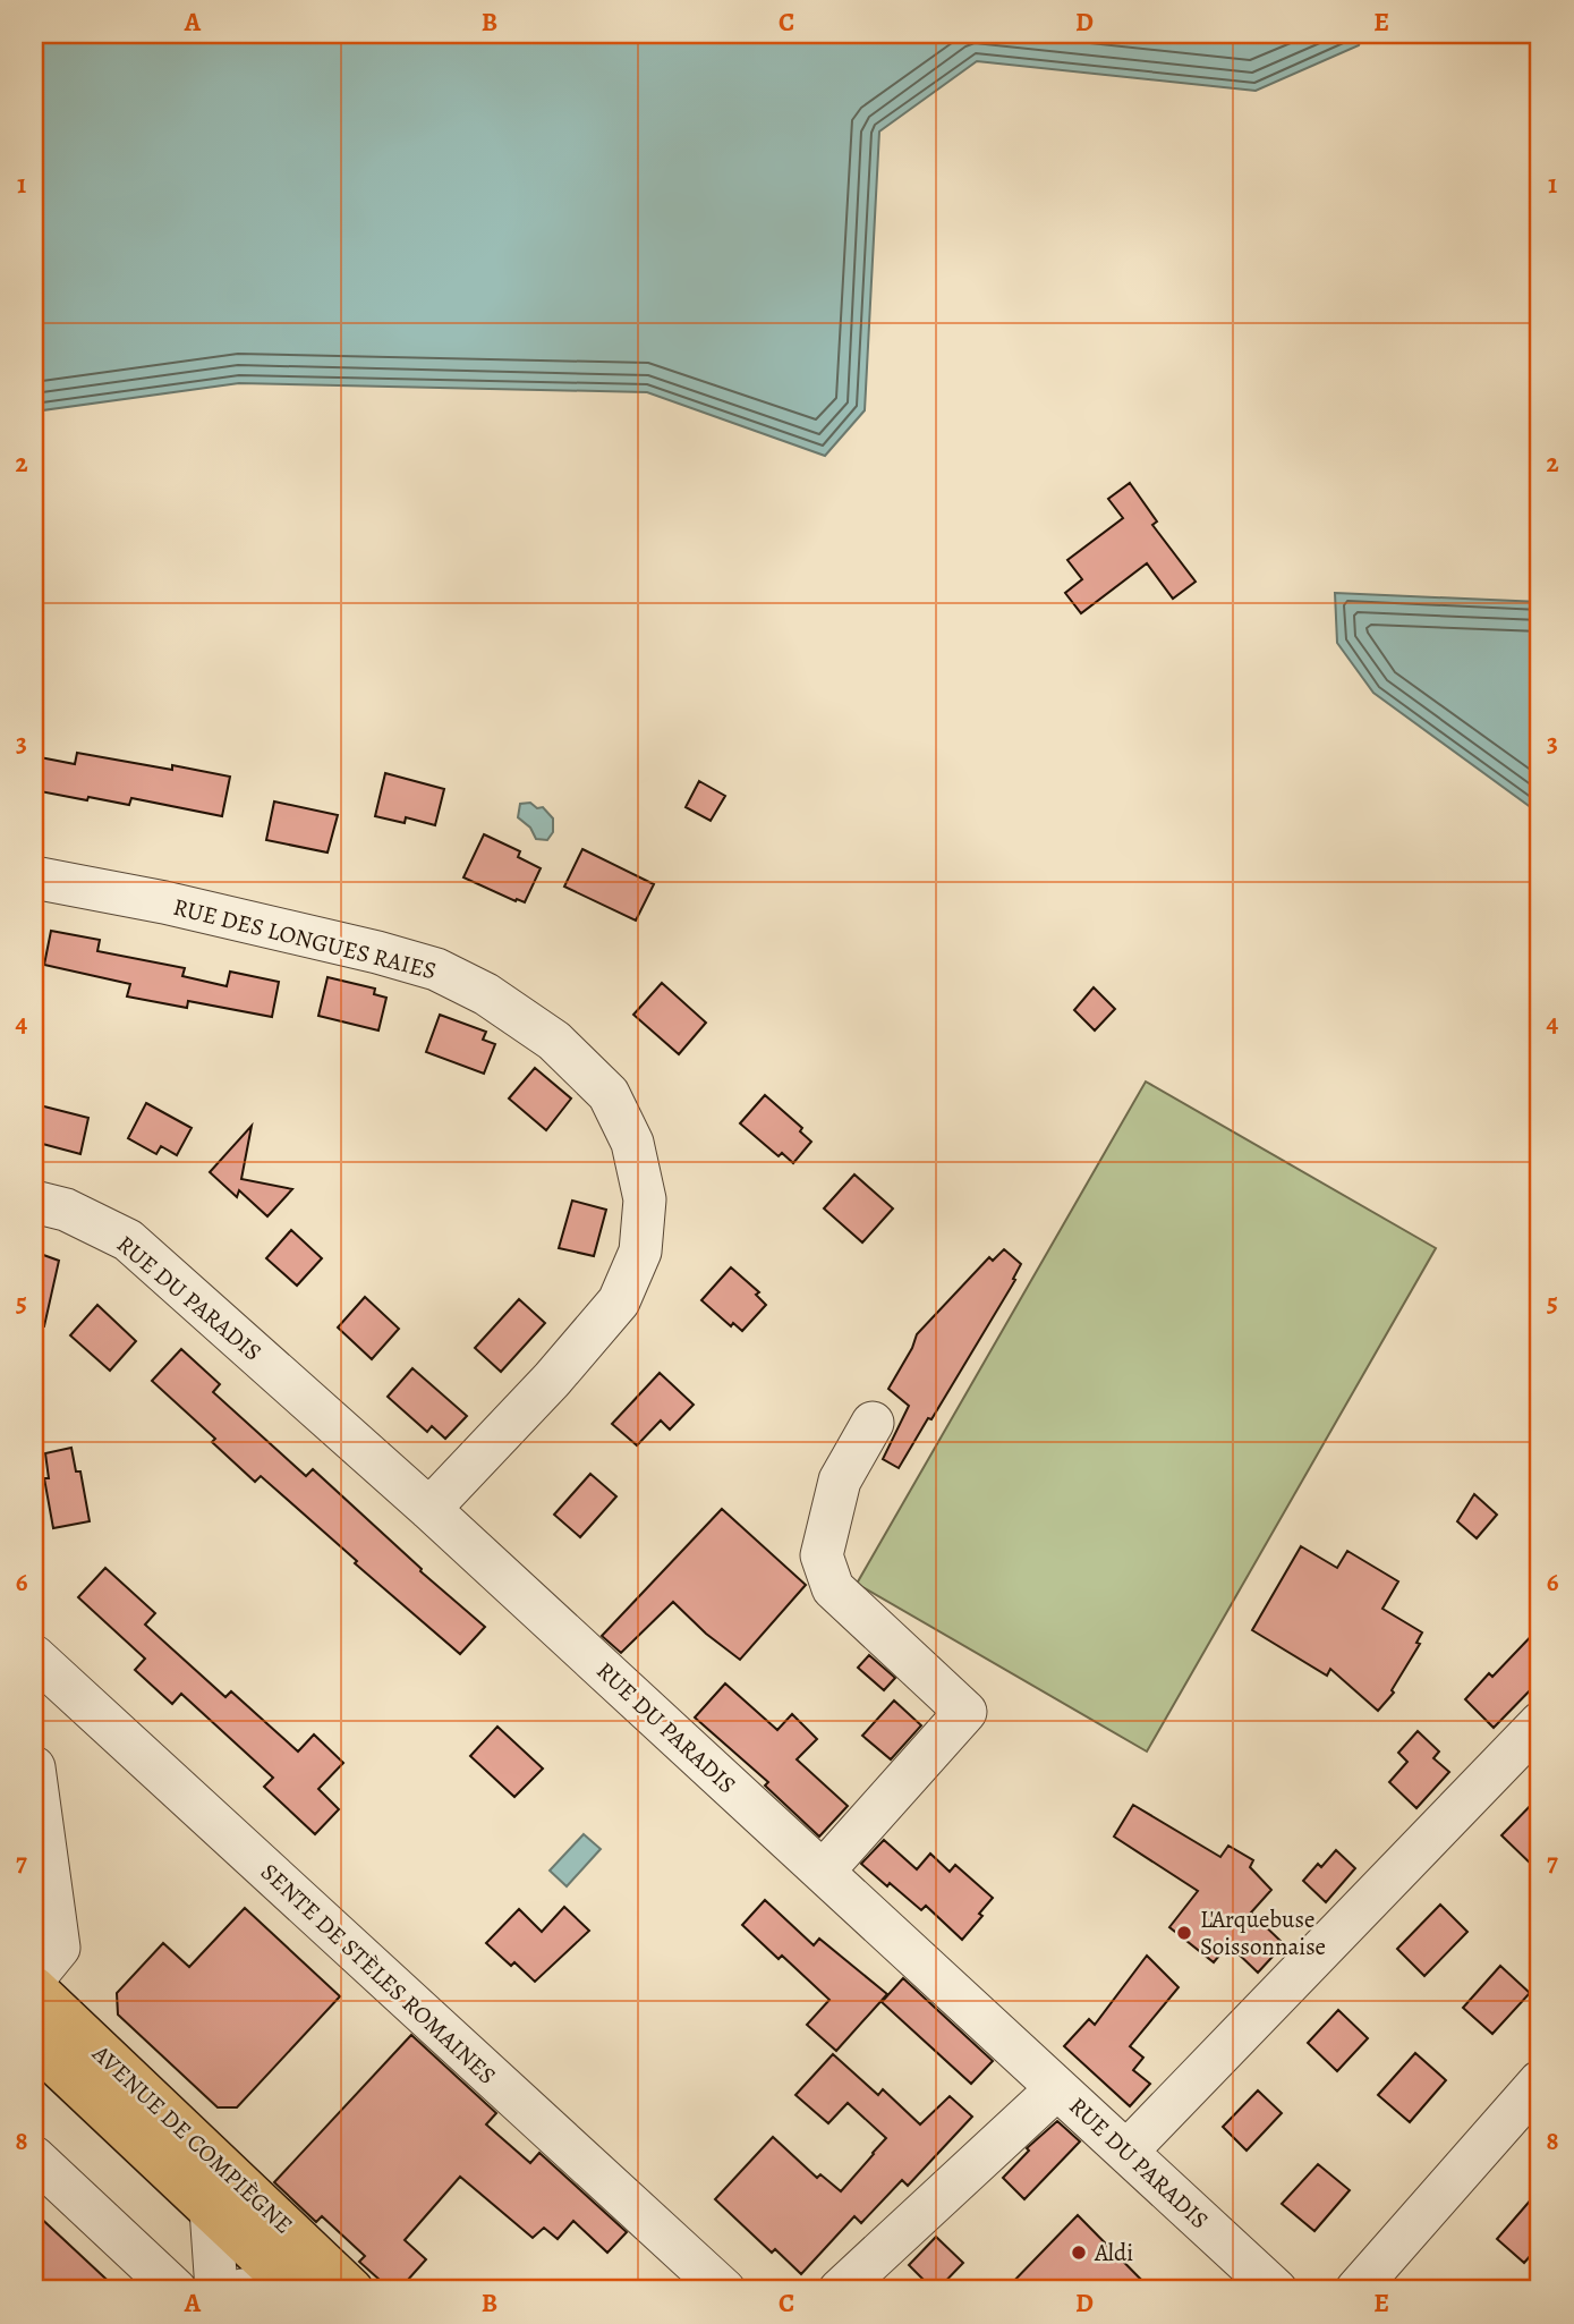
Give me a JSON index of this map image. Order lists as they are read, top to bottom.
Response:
{
  "streets": {
    "main road": ["AVENUE DE COMPIÈGNE"],
    "street": ["RUE DES LONGUES RAIES", "RUE DU PARADIS", "SENTE DE STÈLES ROMAINES"]
  },
  "crossings": [
    ["RUE DES LONGUES RAIES", "RUE DU PARADIS"]
  ],
  "places": ["L'Arquebuse Soissonnaise", "Aldi"],
  "grid": {
    "columns": [
      "A",
      "B",
      "C",
      "D",
      "E"
    ],
    "rows": [
      "1",
      "2",
      "3",
      "4",
      "5",
      "6",
      "7",
      "8"
    ]
  }
}
